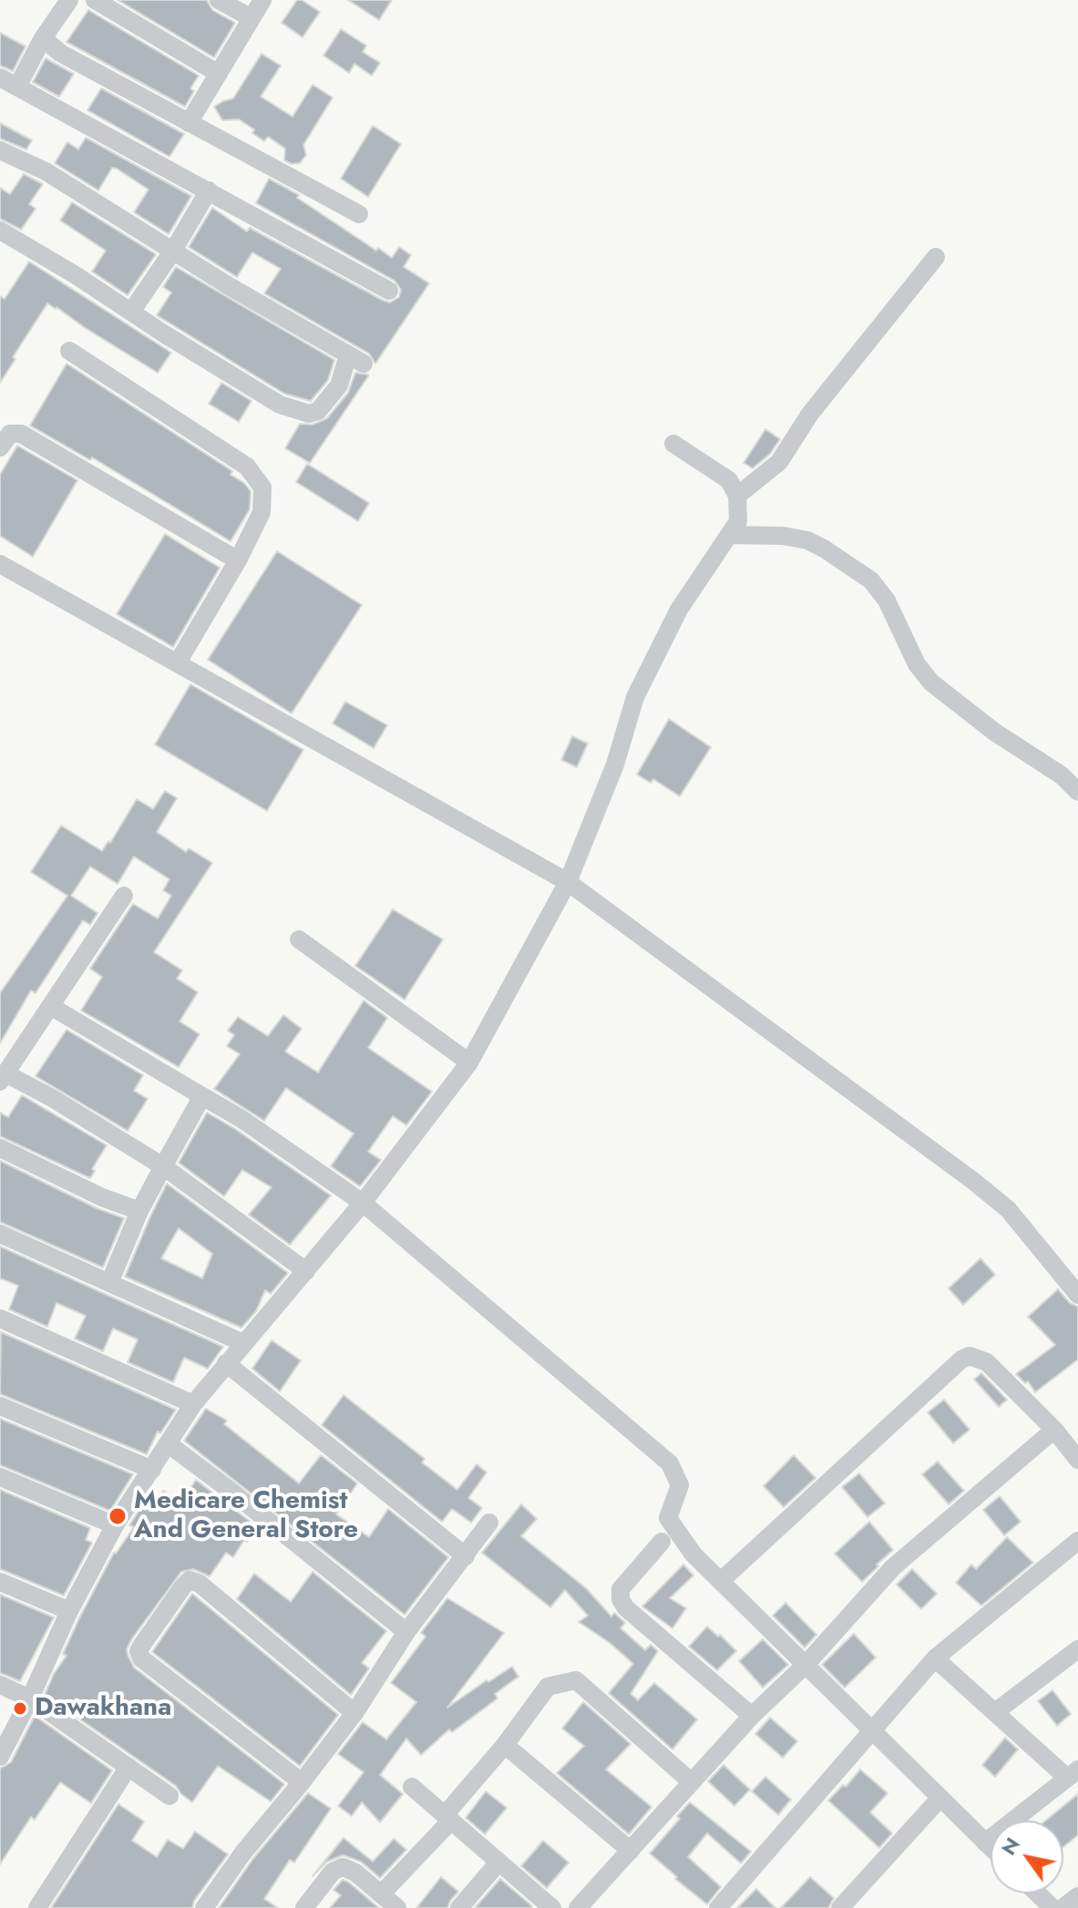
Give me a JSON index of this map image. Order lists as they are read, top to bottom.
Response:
{
  "places": ["Medicare Chemist And General Store", "Dawakhana"],
  "north": "top left"
}
